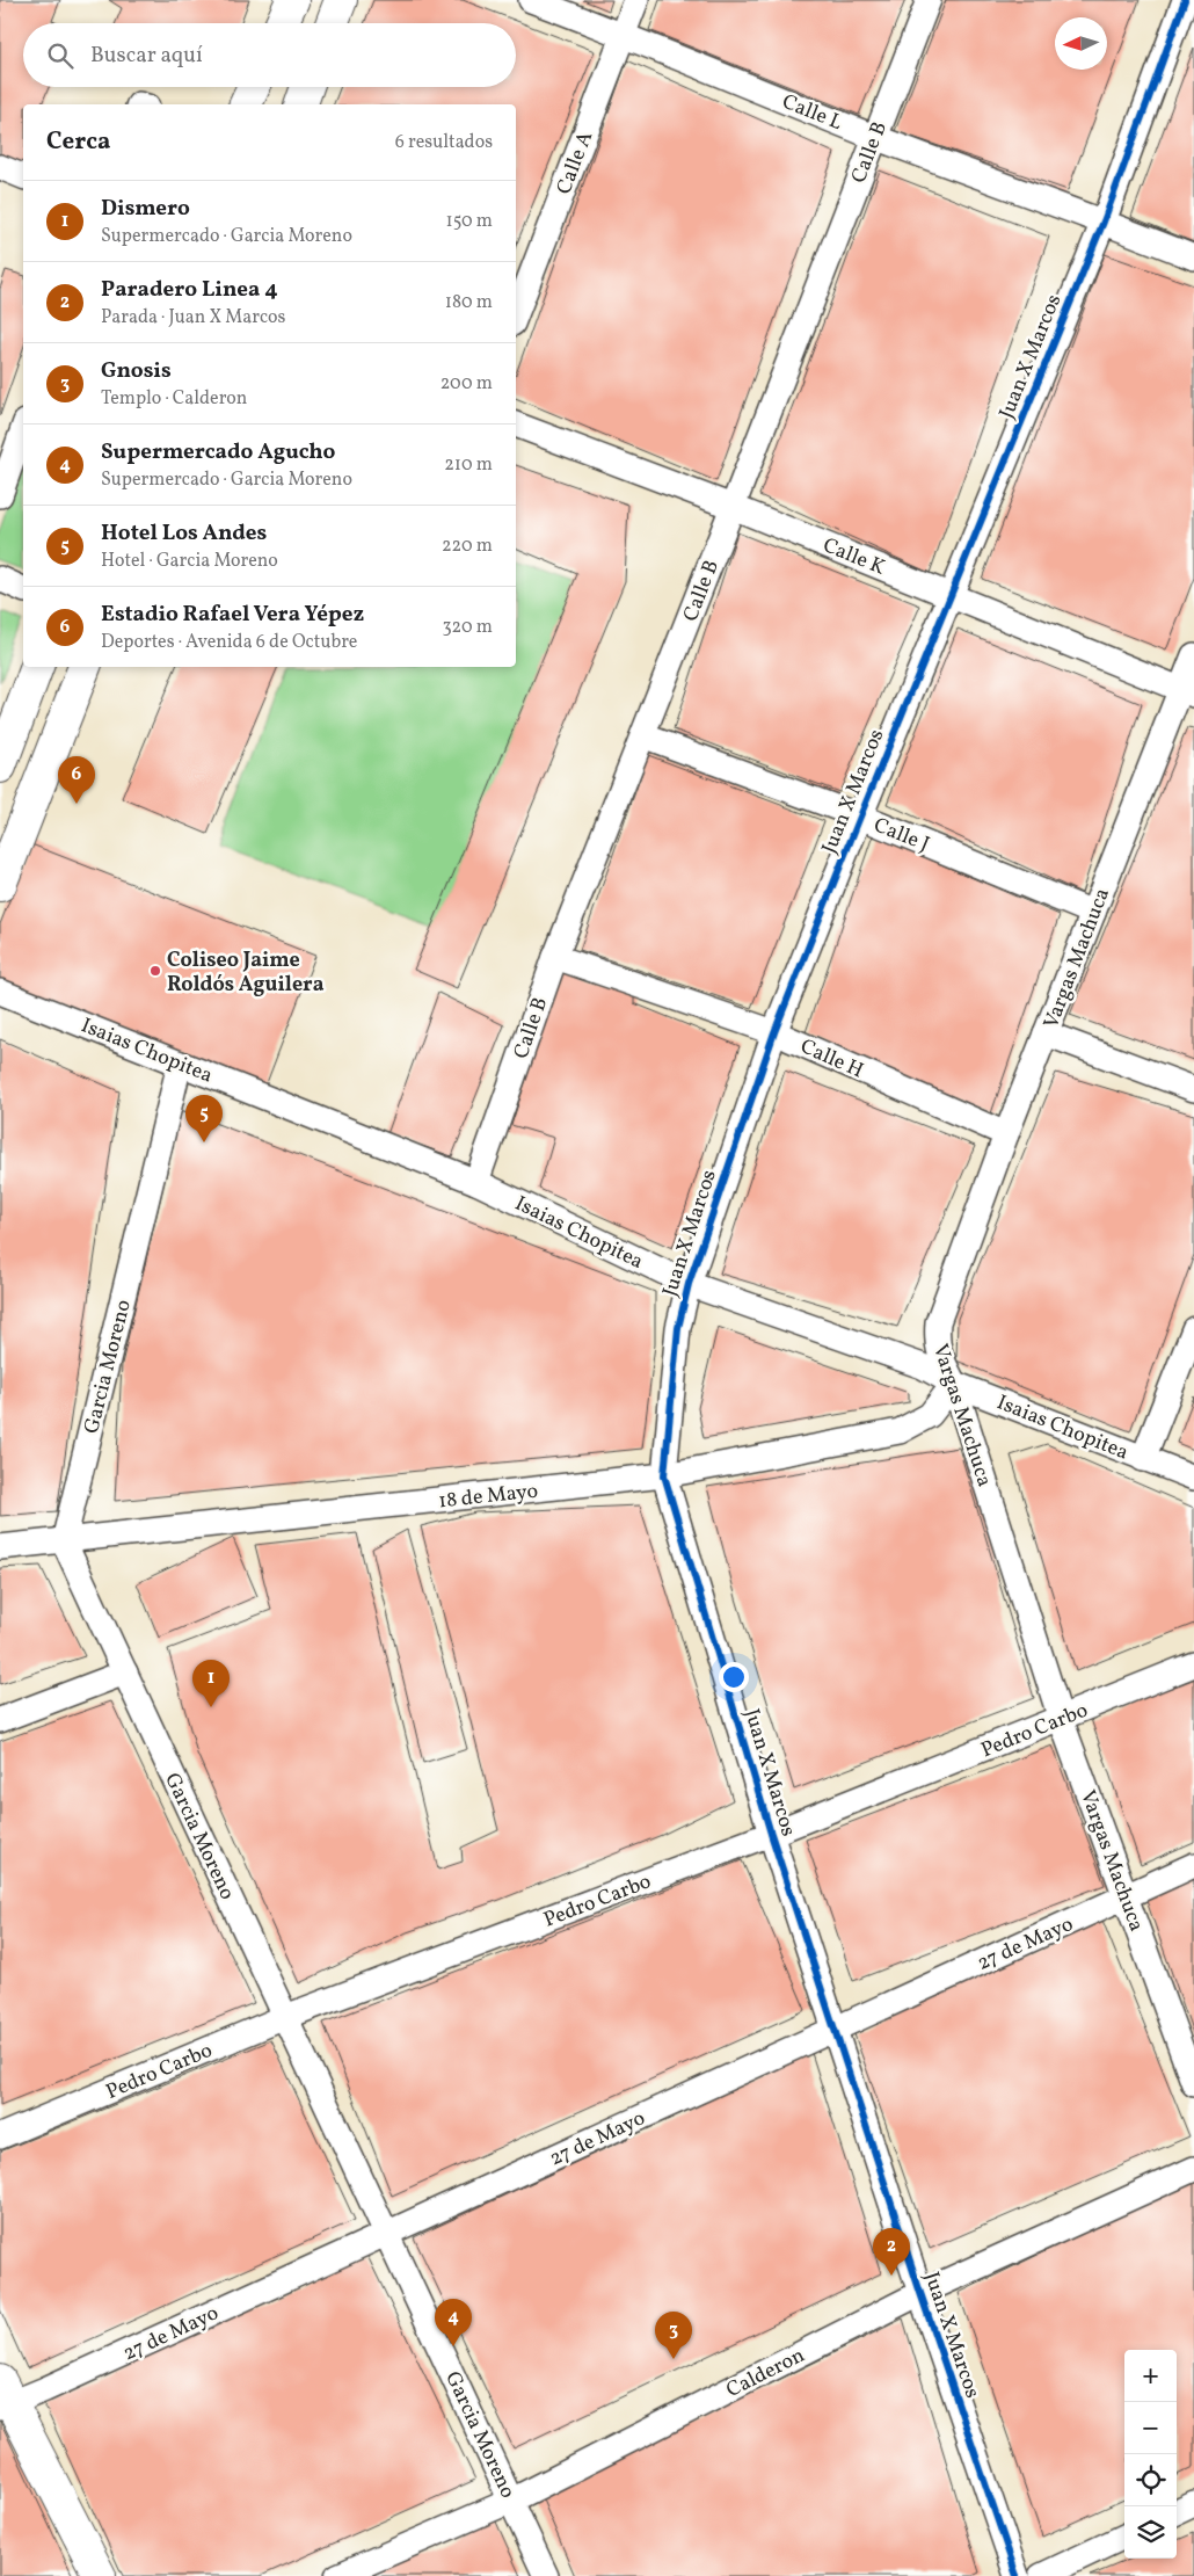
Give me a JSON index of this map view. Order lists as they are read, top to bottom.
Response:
{
  "streets": {
    "street": [
      "Calle L",
      "Calle B",
      "Calle A",
      "Juan X Marcos",
      "Calle K",
      "Calle J",
      "Vargas Machuca",
      "Isaias Chopitea",
      "Calle H",
      "Garcia Moreno",
      "18 de Mayo",
      "Pedro Carbo",
      "27 de Mayo",
      "Calderon"
    ]
  },
  "crossings": [
    ["Calle L", "Calle B"],
    ["Calle L", "Calle A"],
    ["Calle L", "Juan X Marcos"],
    ["Calle B", "Calle K"],
    ["Calle B", "Calle J"],
    ["Calle B", "Isaias Chopitea"],
    ["Calle B", "Calle H"],
    ["Juan X Marcos", "Calle K"],
    ["Juan X Marcos", "Calle J"],
    ["Juan X Marcos", "Isaias Chopitea"],
    ["Juan X Marcos", "Calle H"],
    ["Juan X Marcos", "18 de Mayo"],
    ["Juan X Marcos", "Pedro Carbo"],
    ["Juan X Marcos", "27 de Mayo"],
    ["Juan X Marcos", "Calderon"],
    ["Calle K", "Vargas Machuca"],
    ["Calle J", "Vargas Machuca"],
    ["Vargas Machuca", "Isaias Chopitea"],
    ["Vargas Machuca", "Calle H"],
    ["Vargas Machuca", "18 de Mayo"],
    ["Vargas Machuca", "Pedro Carbo"],
    ["Vargas Machuca", "27 de Mayo"],
    ["Isaias Chopitea", "Garcia Moreno"],
    ["Isaias Chopitea", "18 de Mayo"],
    ["Garcia Moreno", "18 de Mayo"],
    ["Garcia Moreno", "Pedro Carbo"],
    ["Garcia Moreno", "27 de Mayo"],
    ["Garcia Moreno", "Calderon"]
  ],
  "places": ["Coliseo Jaime Roldós Aguilera"],
  "north": "left",
  "page": {
    "search": "Buscar aquí",
    "heading": ["Cerca", "6 resultados"],
    "list": [
      {
        "mark": "1",
        "name": "Dismero",
        "note": "Supermercado · Garcia Moreno",
        "value": "150 m"
      },
      {
        "mark": "2",
        "name": "Paradero Linea 4",
        "note": "Parada · Juan X Marcos",
        "value": "180 m"
      },
      {
        "mark": "3",
        "name": "Gnosis",
        "note": "Templo · Calderon",
        "value": "200 m"
      },
      {
        "mark": "4",
        "name": "Supermercado Agucho",
        "note": "Supermercado · Garcia Moreno",
        "value": "210 m"
      },
      {
        "mark": "5",
        "name": "Hotel Los Andes",
        "note": "Hotel · Garcia Moreno",
        "value": "220 m"
      },
      {
        "mark": "6",
        "name": "Estadio Rafael Vera Yépez",
        "note": "Deportes · Avenida 6 de Octubre",
        "value": "320 m"
      }
    ],
    "pins": [
      "6",
      "5",
      "1",
      "2",
      "4",
      "3"
    ],
    "map_buttons": ["+", "−"]
  }
}
